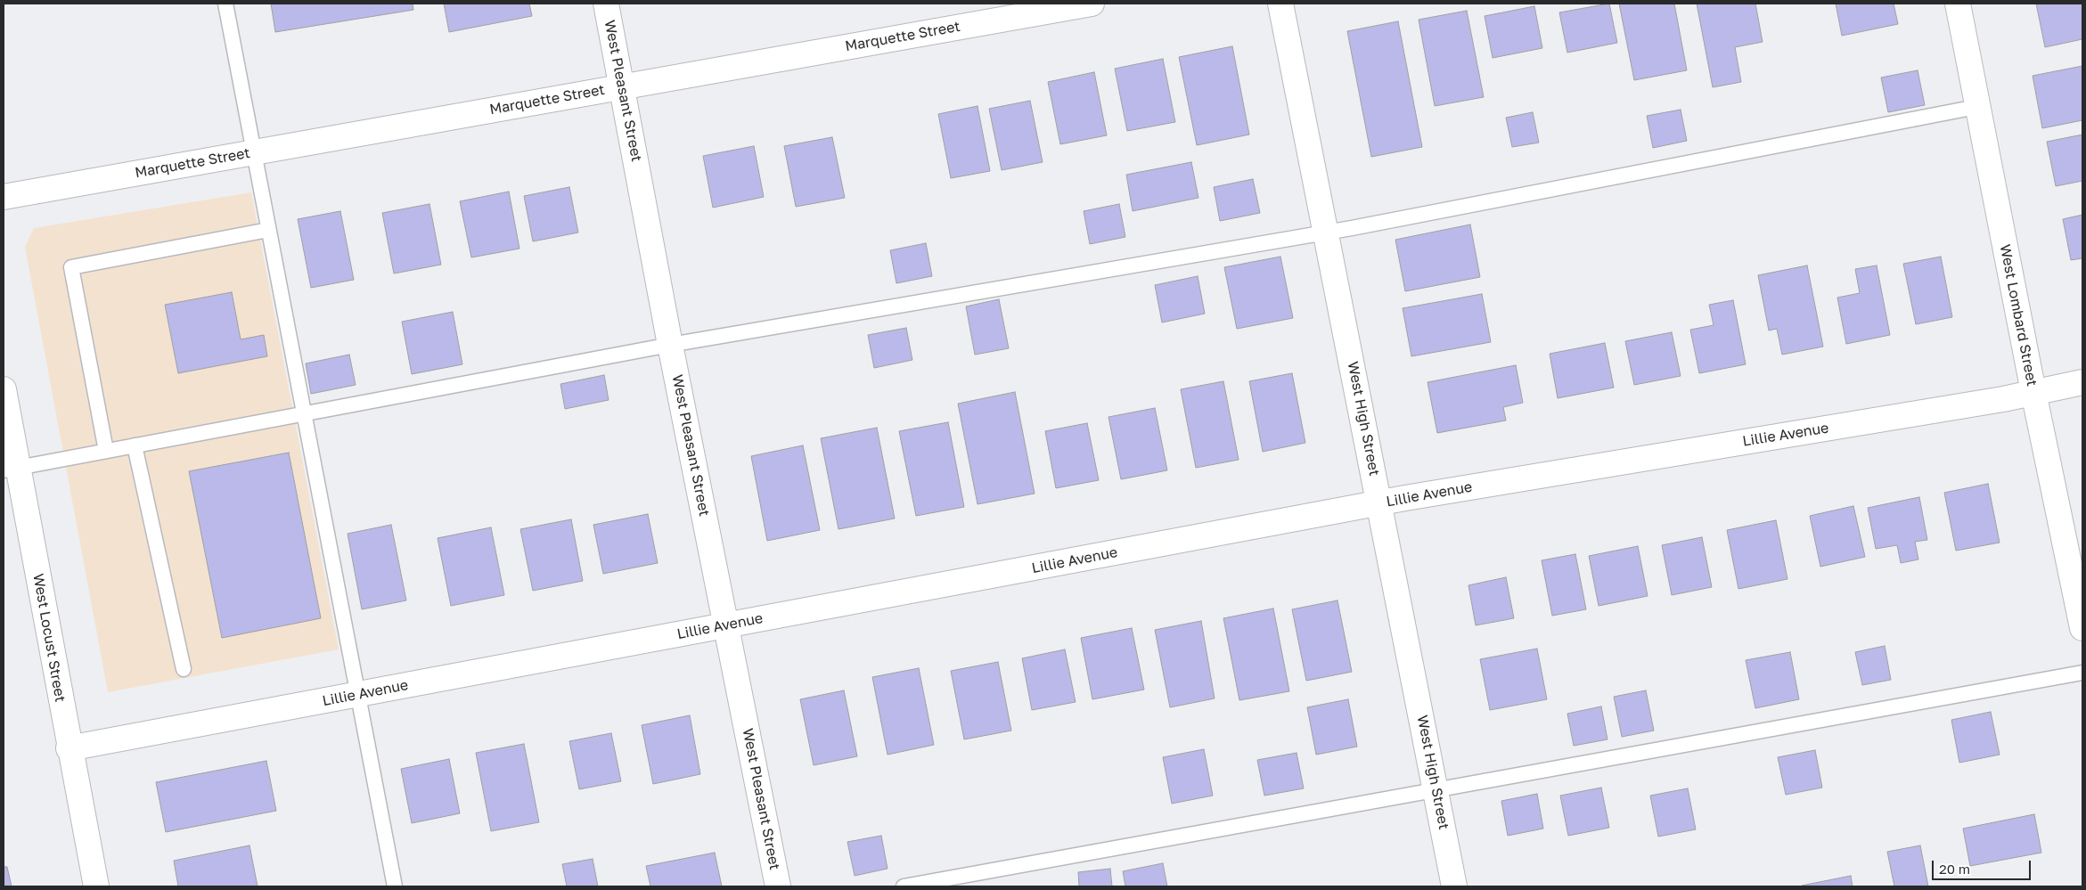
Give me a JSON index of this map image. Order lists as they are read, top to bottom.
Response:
{
  "streets": {
    "street": [
      "Marquette Street",
      "West Pleasant Street",
      "West Lombard Street",
      "West High Street",
      "Lillie Avenue",
      "West Locust Street"
    ]
  },
  "crossings": [
    ["Marquette Street", "West Pleasant Street"],
    ["West Pleasant Street", "Lillie Avenue"],
    ["West Lombard Street", "Lillie Avenue"],
    ["West High Street", "Lillie Avenue"],
    ["Lillie Avenue", "West Locust Street"]
  ],
  "scale_bar": "20 m"
}
